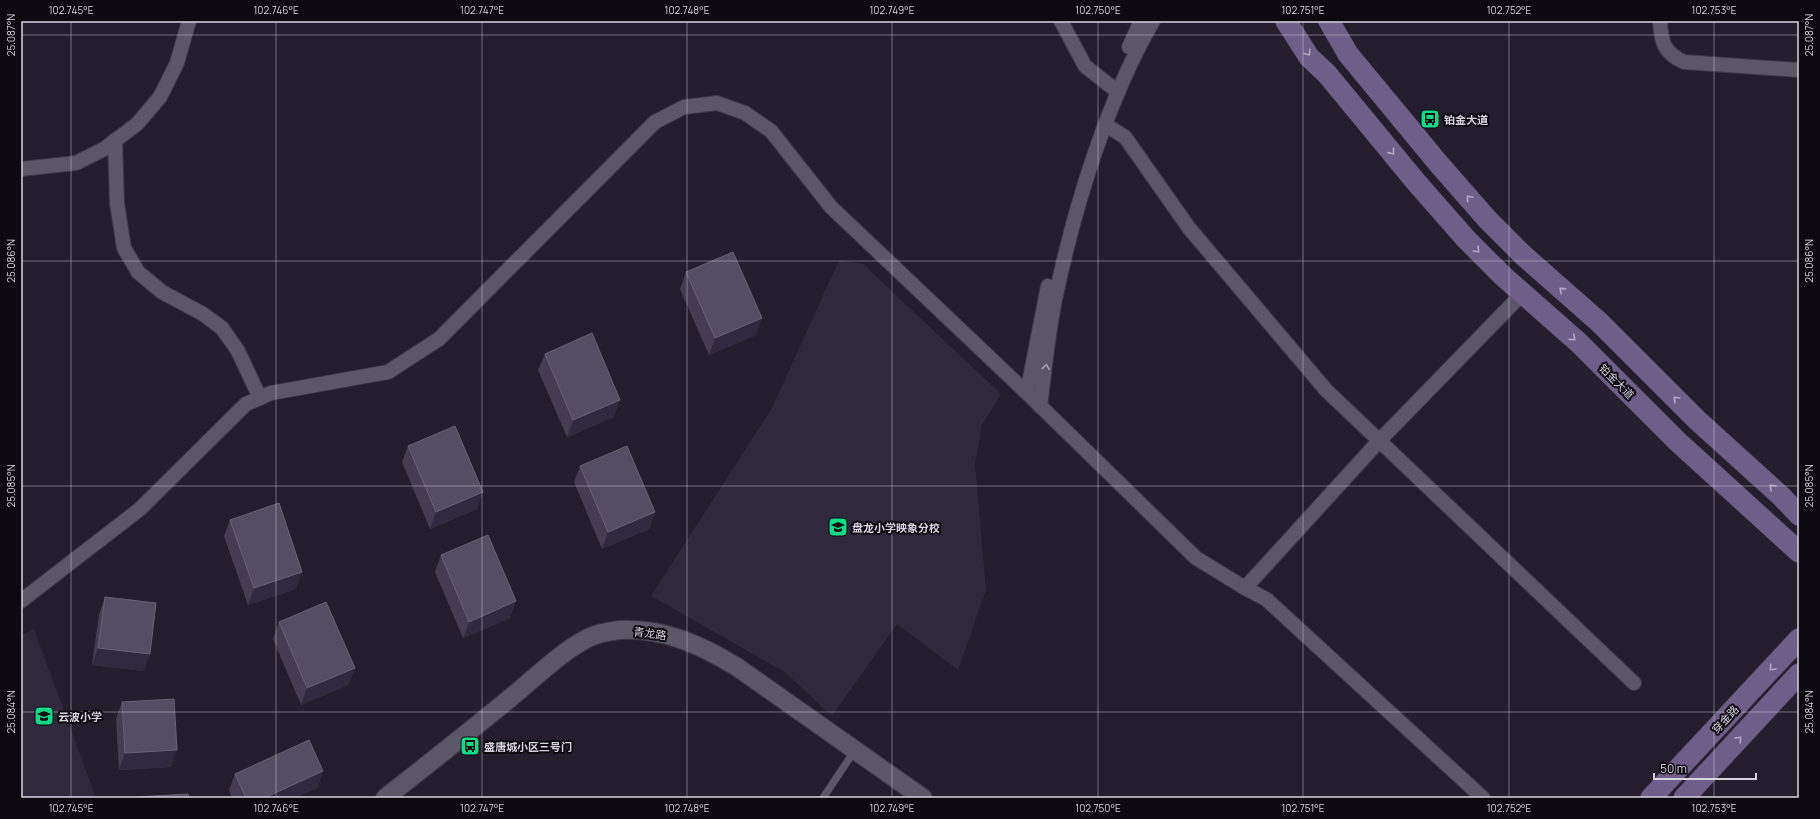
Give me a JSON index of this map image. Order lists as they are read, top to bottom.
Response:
{
  "streets": {
    "main road": ["铂金大道", "穿金路"],
    "street": ["青龙路"]
  },
  "places": {
    "bus stop": ["铂金大道", "盛唐城小区三号门"],
    "school or university": ["盘龙小学映象分校", "云波小学"]
  },
  "scale_bar": "50 m",
  "coordinates": [
    "102.745°E",
    "102.746°E",
    "102.747°E",
    "102.748°E",
    "102.749°E",
    "102.750°E",
    "102.751°E",
    "102.752°E",
    "102.753°E",
    "25.087°N",
    "25.086°N",
    "25.085°N",
    "25.084°N"
  ]
}
